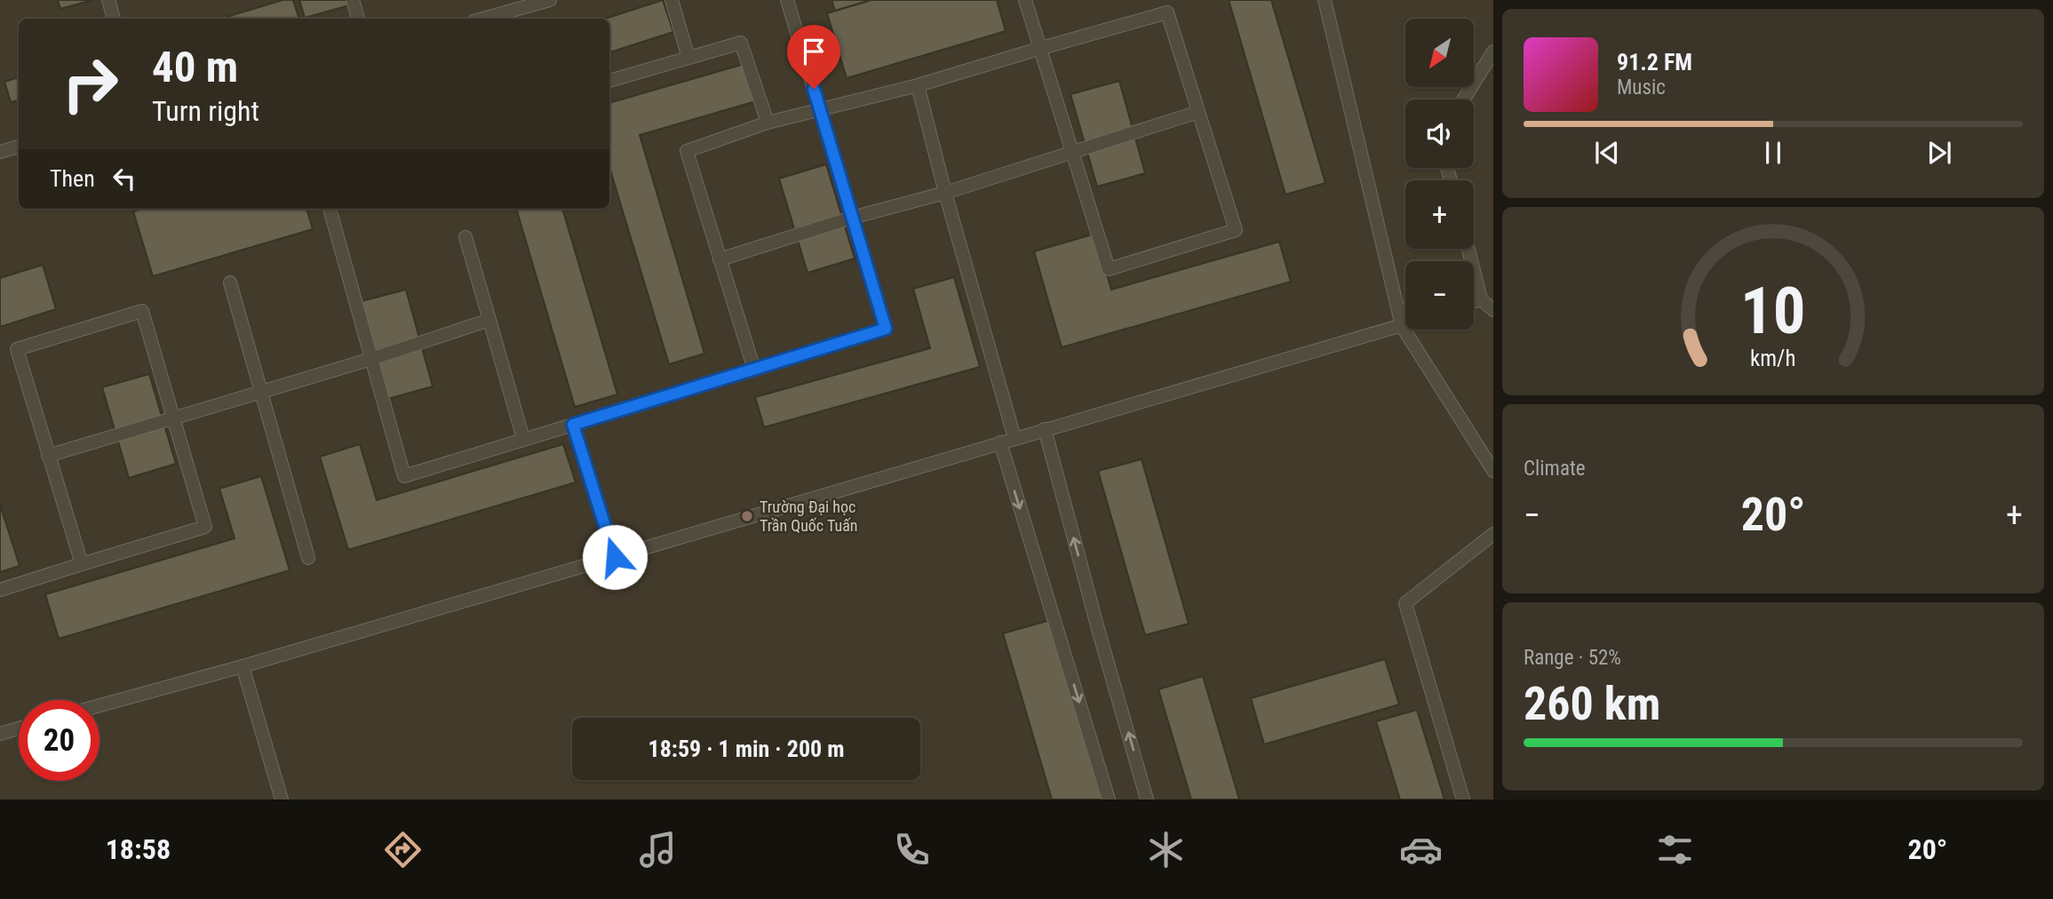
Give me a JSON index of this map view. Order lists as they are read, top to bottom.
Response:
{
  "places": ["Trường Đại học Trần Quốc Tuấn"],
  "north": "bottom left",
  "page": {
    "map_buttons": ["+", "−"],
    "turn": ["40 m", "Turn right"],
    "song": ["91.2 FM", "Music"],
    "then": "Then",
    "tile": [
      "Climate",
      ["Range · 52%", "260 km"]
    ],
    "heat": ["−", "20°", "+"],
    "limit": "20",
    "trip": "18:59 · 1 min · 200 m",
    "tabs": ["18:58", "20°"],
    "gauge": ["10", "km/h"]
  }
}
